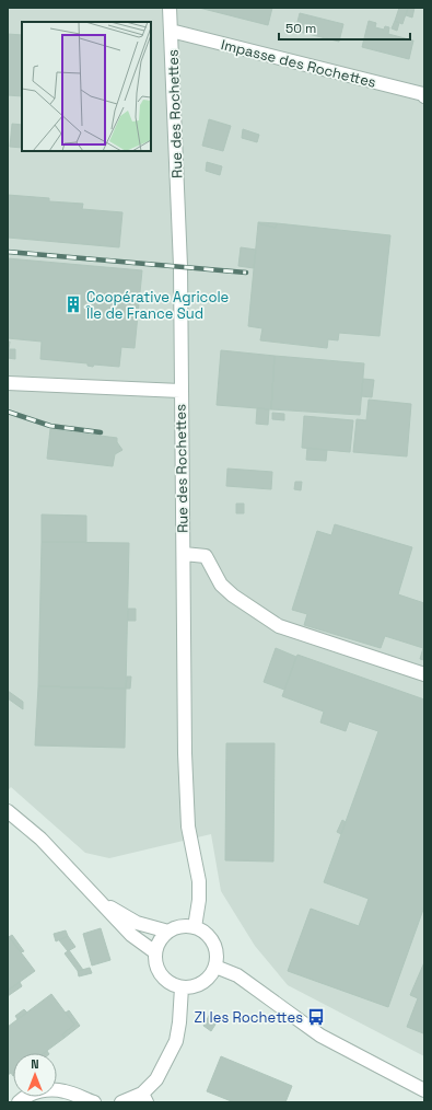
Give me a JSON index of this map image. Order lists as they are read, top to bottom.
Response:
{
  "streets": {
    "street": ["Impasse des Rochettes", "Rue des Rochettes"]
  },
  "crossings": [
    ["Impasse des Rochettes", "Rue des Rochettes"]
  ],
  "places": {
    "building": ["Coopérative Agricole Île de France Sud"],
    "bus stop": ["ZI les Rochettes"]
  },
  "scale_bar": "50 m",
  "north": "top"
}
